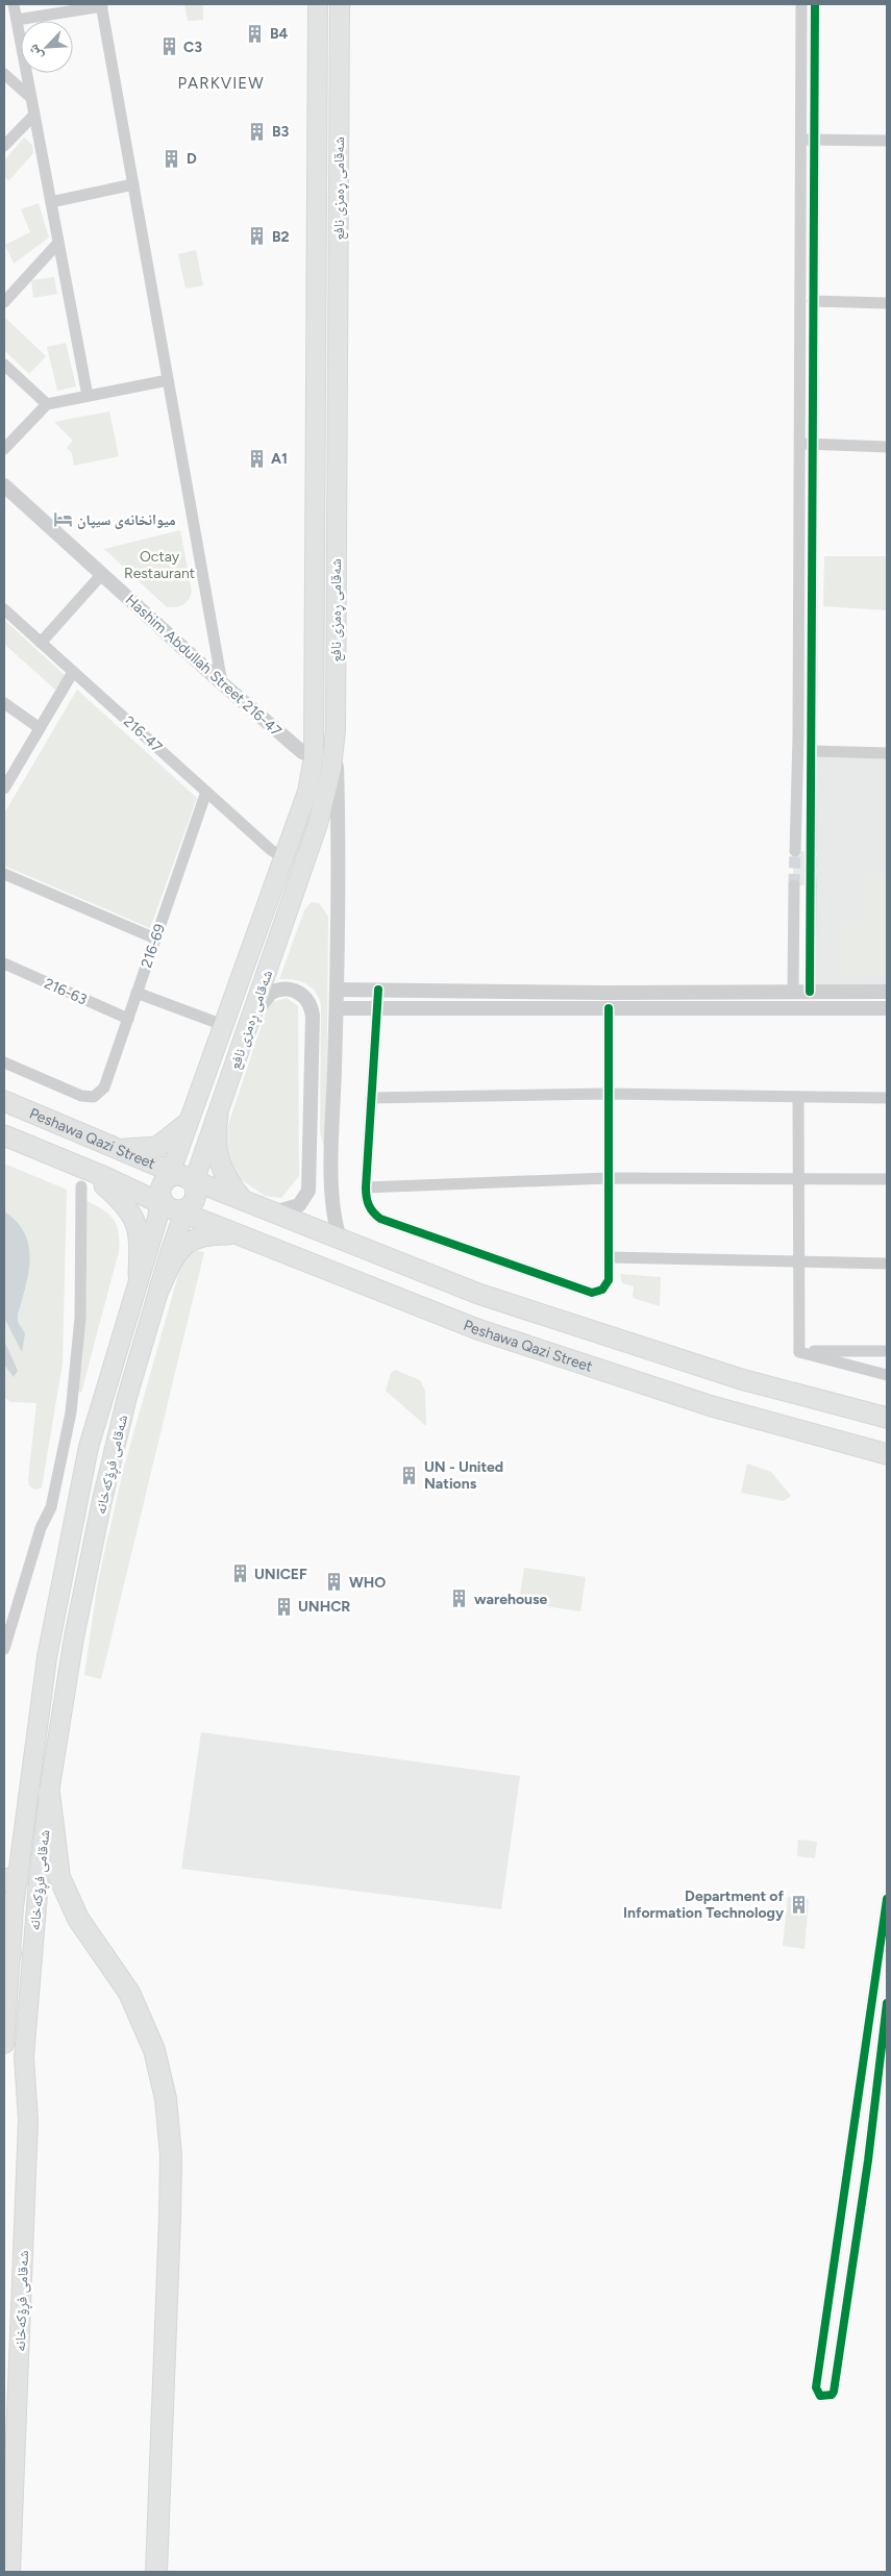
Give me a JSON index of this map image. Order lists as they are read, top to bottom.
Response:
{
  "streets": {
    "highway": ["Peshawa Qazi Street"],
    "main road": ["شەقامی ڕەمزی نافع", "شەقامی فڕۆکەخانە"],
    "street": [
      "Hashim Abdullah Street 216-47",
      "216-47",
      "216-69",
      "216-63"
    ]
  },
  "crossings": [
    ["شەقامی ڕەمزی نافع", "Hashim Abdullah Street 216-47"],
    ["شەقامی ڕەمزی نافع", "216-47"],
    ["شەقامی ڕەمزی نافع", "Peshawa Qazi Street"],
    ["شەقامی ڕەمزی نافع", "شەقامی فڕۆکەخانە"],
    ["216-47", "216-69"],
    ["216-69", "216-63"],
    ["Peshawa Qazi Street", "شەقامی فڕۆکەخانە"]
  ],
  "districts": ["PARKVIEW"],
  "parks": ["Octay Restaurant"],
  "places": {
    "building": [
      "B4",
      "C3",
      "B3",
      "D",
      "B2",
      "A1",
      "UN - United Nations",
      "UNICEF",
      "WHO",
      "warehouse",
      "UNHCR",
      "Department of Information Technology"
    ],
    "hotel": ["میوانخانەی سیپان"]
  },
  "north": "bottom left"
}
